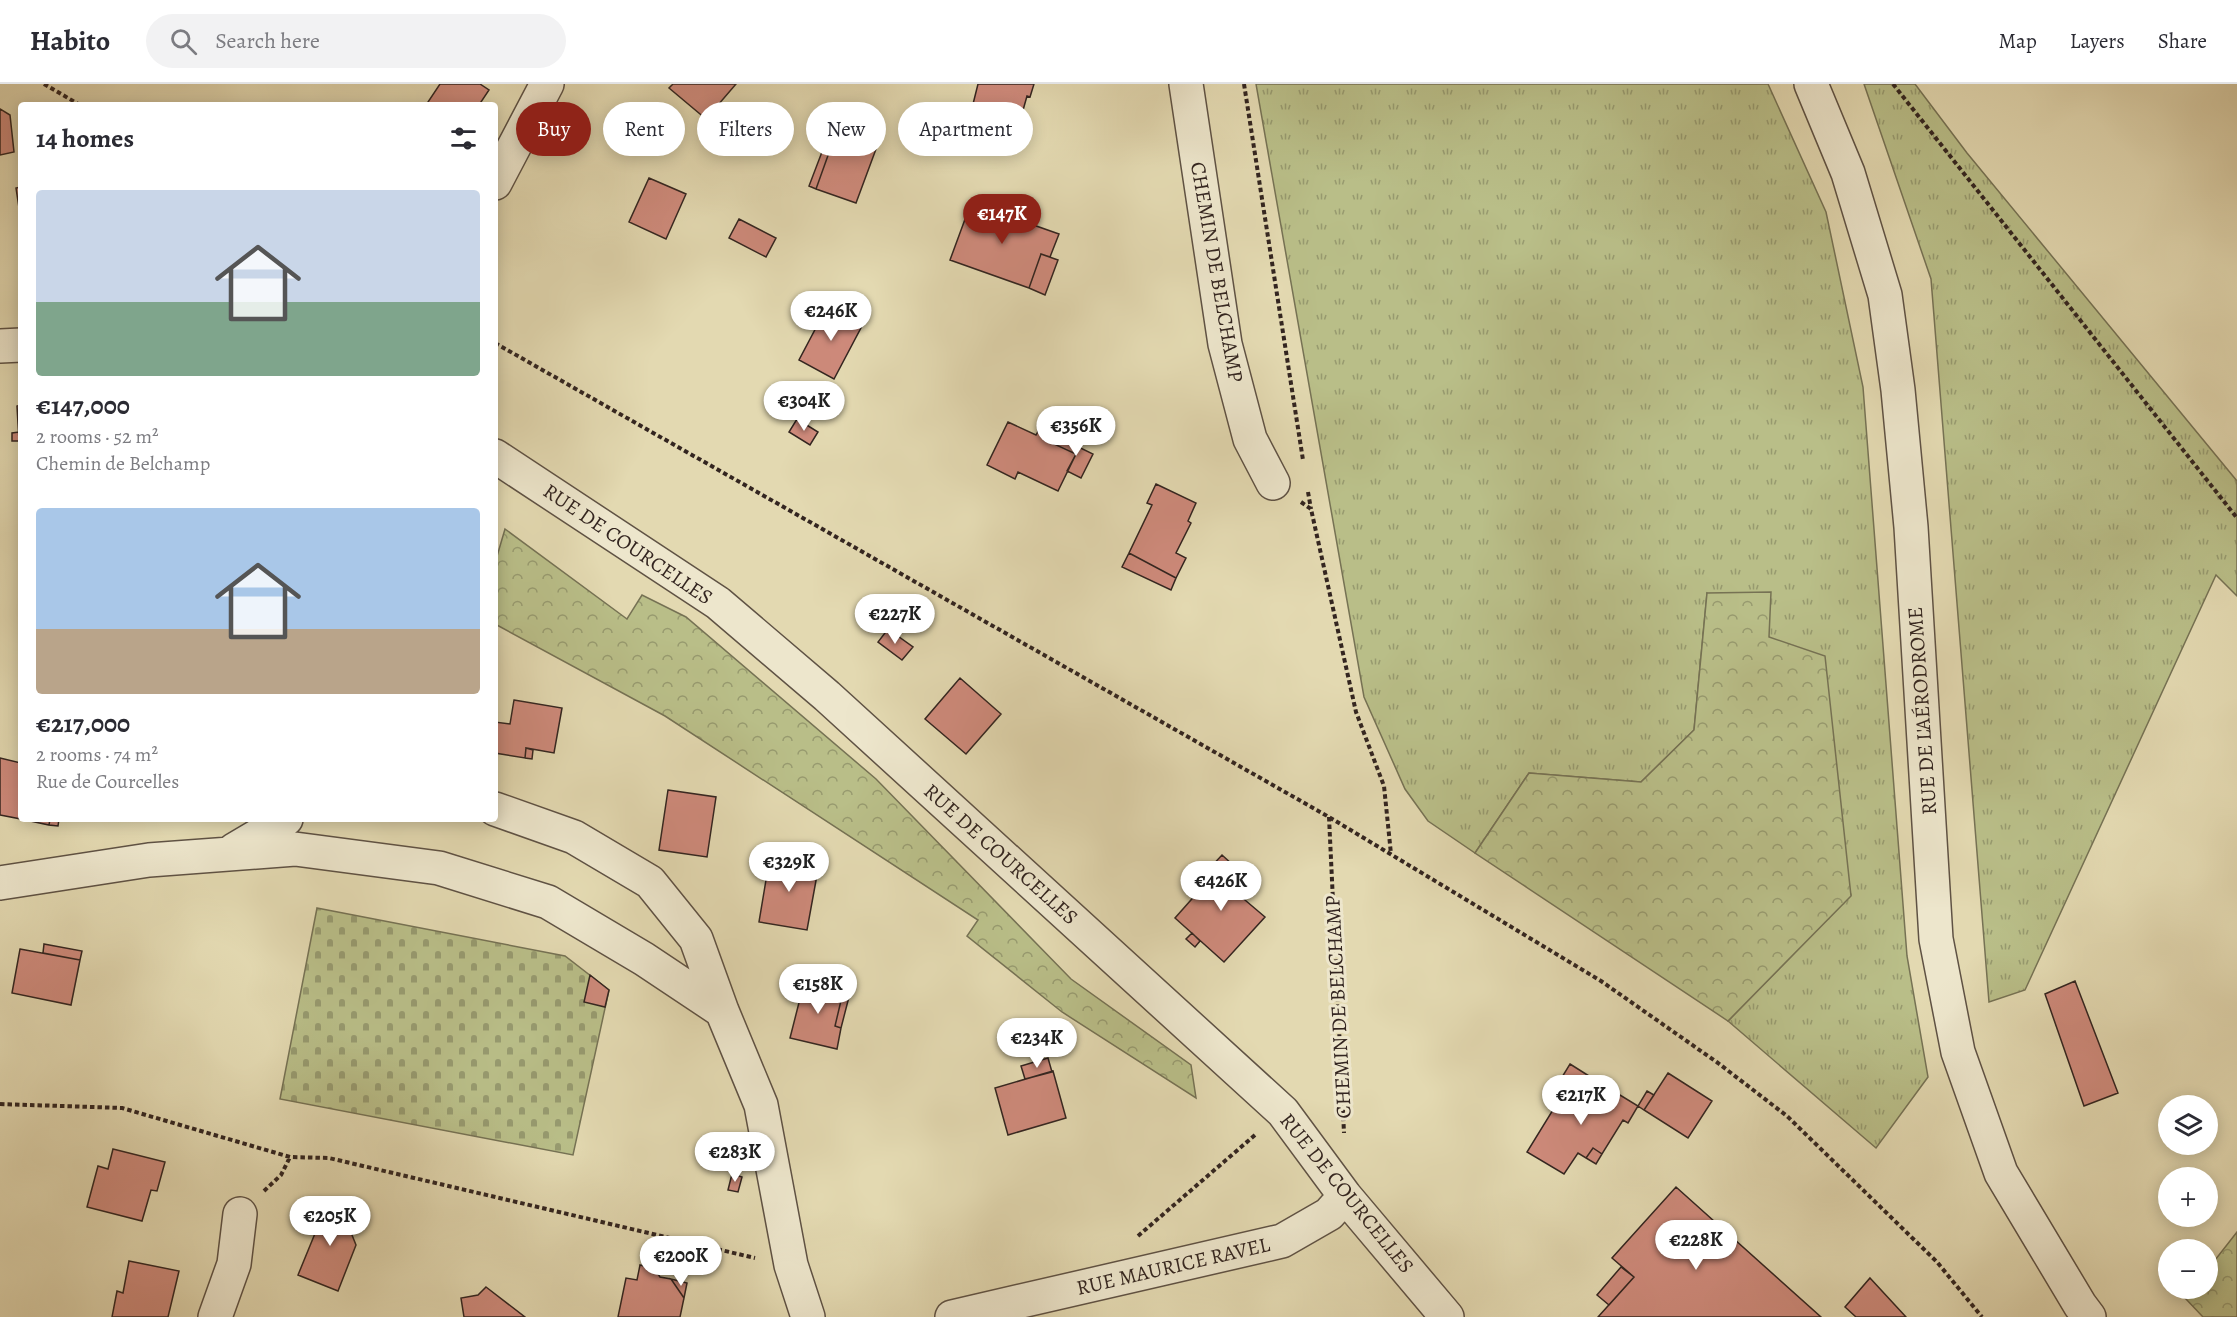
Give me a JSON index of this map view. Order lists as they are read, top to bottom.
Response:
{
  "streets": {
    "street": [
      "CHEMIN DE BELCHAMP",
      "RUE DE COURCELLES",
      "RUE DE L'AÉRODROME",
      "RUE MAURICE RAVEL"
    ]
  },
  "crossings": [
    ["RUE DE COURCELLES", "RUE MAURICE RAVEL"]
  ],
  "page": {
    "header": "Habito",
    "search": "Search here",
    "nav": ["Map", "Layers", "Share"],
    "chip": [
      "Buy",
      "Rent",
      "Filters",
      "New",
      "Apartment"
    ],
    "heading": "14 homes",
    "list": [
      {
        "name": "€147,000",
        "note": "2 rooms · 52 m² · Chemin de Belchamp"
      },
      {
        "name": "€217,000",
        "note": "2 rooms · 74 m² · Rue de Courcelles"
      }
    ],
    "price": [
      "€147K",
      "€246K",
      "€304K",
      "€356K",
      "€227K",
      "€329K",
      "€426K",
      "€158K",
      "€234K",
      "€217K",
      "€283K",
      "€205K",
      "€228K",
      "€200K"
    ],
    "map_buttons": ["+", "−"]
  }
}
